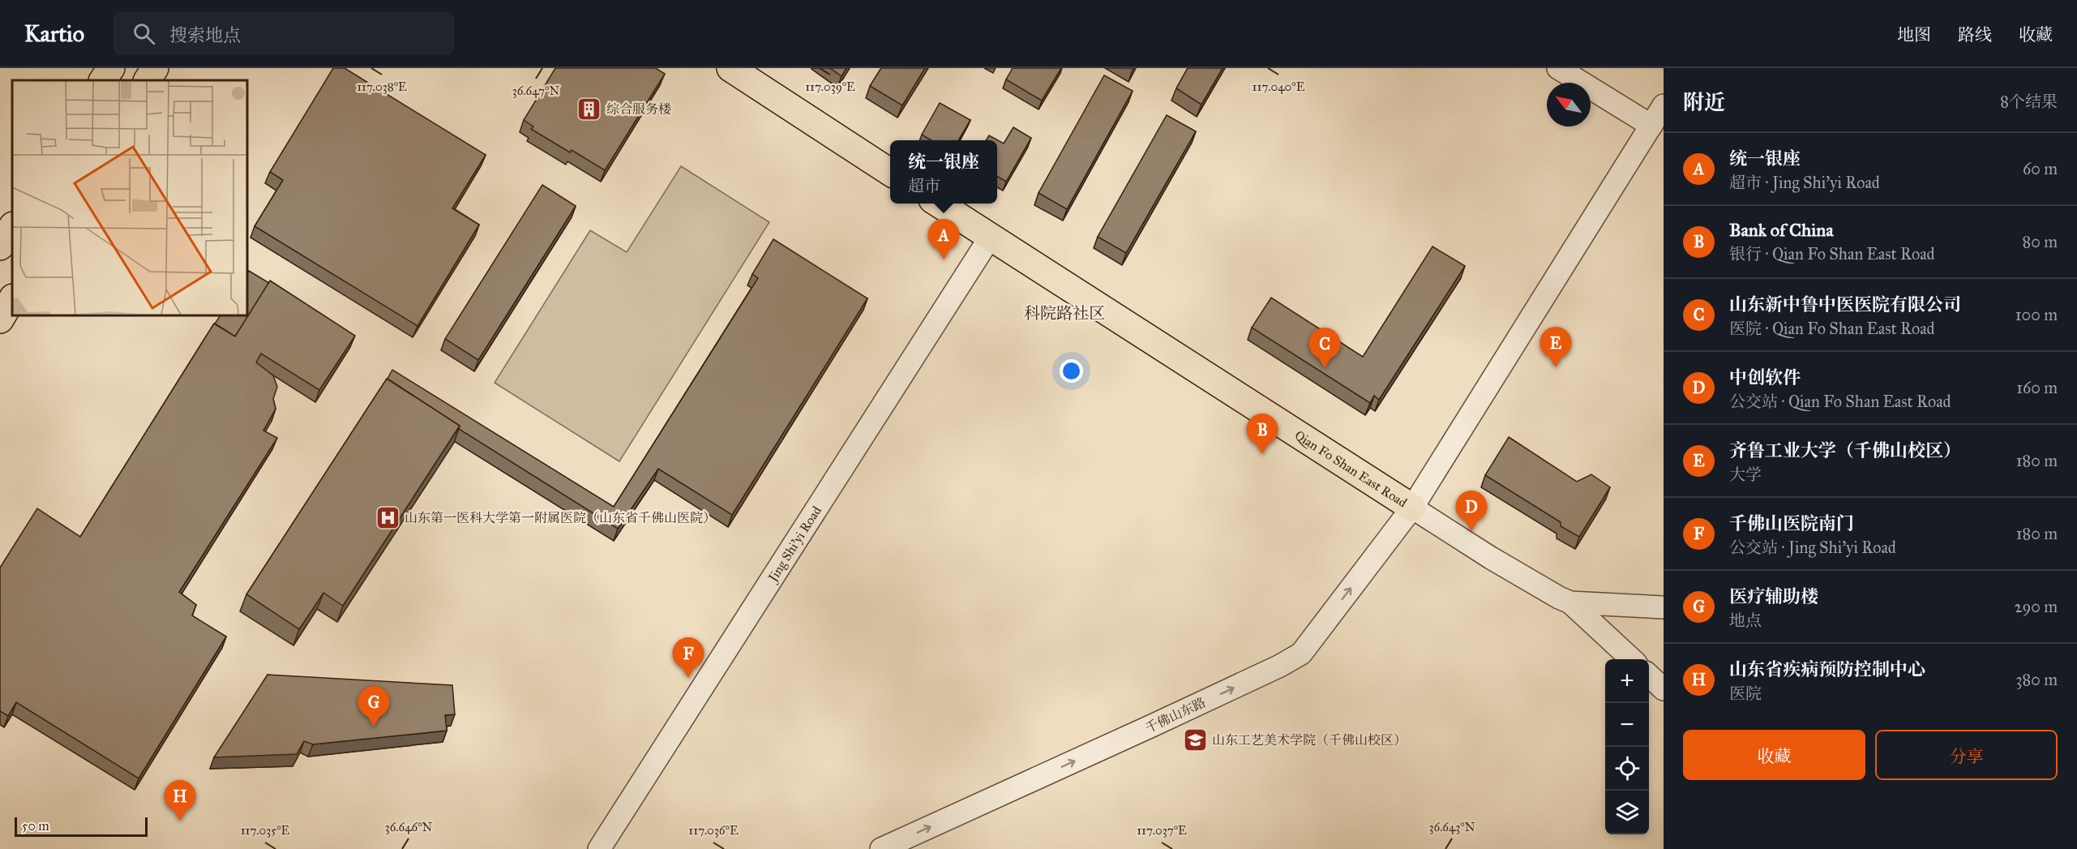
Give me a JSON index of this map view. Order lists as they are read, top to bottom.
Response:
{
  "streets": {
    "main road": ["Qian Fo Shan East Road"],
    "street": ["Jing Shi'yi Road", "千佛山东路"]
  },
  "crossings": [
    ["Qian Fo Shan East Road", "Jing Shi'yi Road"],
    ["Qian Fo Shan East Road", "千佛山东路"]
  ],
  "one_way": ["千佛山东路"],
  "districts": ["科院路社区"],
  "places": {
    "building": ["综合服务楼"],
    "hospital": ["山东第一医科大学第一附属医院（山东省千佛山医院）"],
    "school or university": ["山东工艺美术学院（千佛山校区）"]
  },
  "scale_bar": "50 m",
  "north": "top left",
  "page": {
    "header": "Kartio",
    "search": "搜索地点",
    "nav": ["地图", "路线", "收藏"],
    "heading": ["附近", "8个结果"],
    "list": [
      {
        "mark": "A",
        "name": "统一银座",
        "note": "超市 · Jing Shi'yi Road",
        "value": "60 m"
      },
      {
        "mark": "B",
        "name": "Bank of China",
        "note": "银行 · Qian Fo Shan East Road",
        "value": "80 m"
      },
      {
        "mark": "C",
        "name": "山东新中鲁中医医院有限公司",
        "note": "医院 · Qian Fo Shan East Road",
        "value": "100 m"
      },
      {
        "mark": "D",
        "name": "中创软件",
        "note": "公交站 · Qian Fo Shan East Road",
        "value": "160 m"
      },
      {
        "mark": "E",
        "name": "齐鲁工业大学（千佛山校区）",
        "note": "大学",
        "value": "180 m"
      },
      {
        "mark": "F",
        "name": "千佛山医院南门",
        "note": "公交站 · Jing Shi'yi Road",
        "value": "180 m"
      },
      {
        "mark": "G",
        "name": "医疗辅助楼",
        "note": "地点",
        "value": "290 m"
      },
      {
        "mark": "H",
        "name": "山东省疾病预防控制中心",
        "note": "医院",
        "value": "380 m"
      }
    ],
    "popup": ["统一银座", "超市"],
    "pins": [
      "A",
      "E",
      "C",
      "B",
      "D",
      "F",
      "G",
      "H"
    ],
    "map_buttons": ["+", "−"],
    "buttons": ["收藏", "分享"],
    "scale": "50 m"
  },
  "coordinates": [
    "117.040°E",
    "117.039°E",
    "117.038°E",
    "36.647°N",
    "36.646°N",
    "36.643°N",
    "117.035°E",
    "117.036°E",
    "117.037°E"
  ]
}
